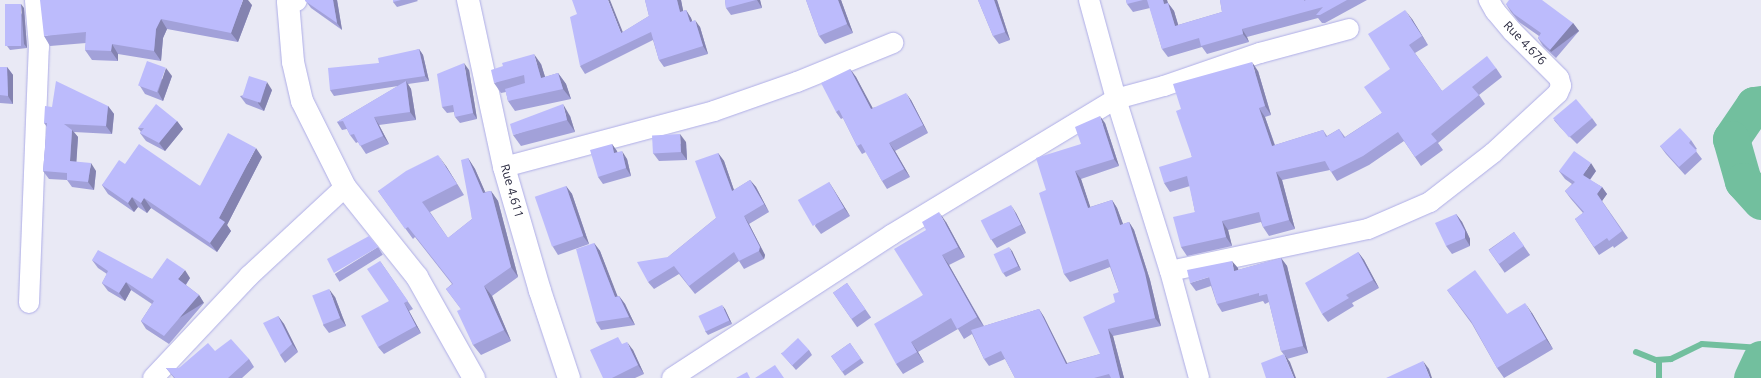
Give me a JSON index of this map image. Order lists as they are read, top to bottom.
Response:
{
  "streets": {
    "street": ["Rue 4.676", "Rue 4.611"]
  }
}
